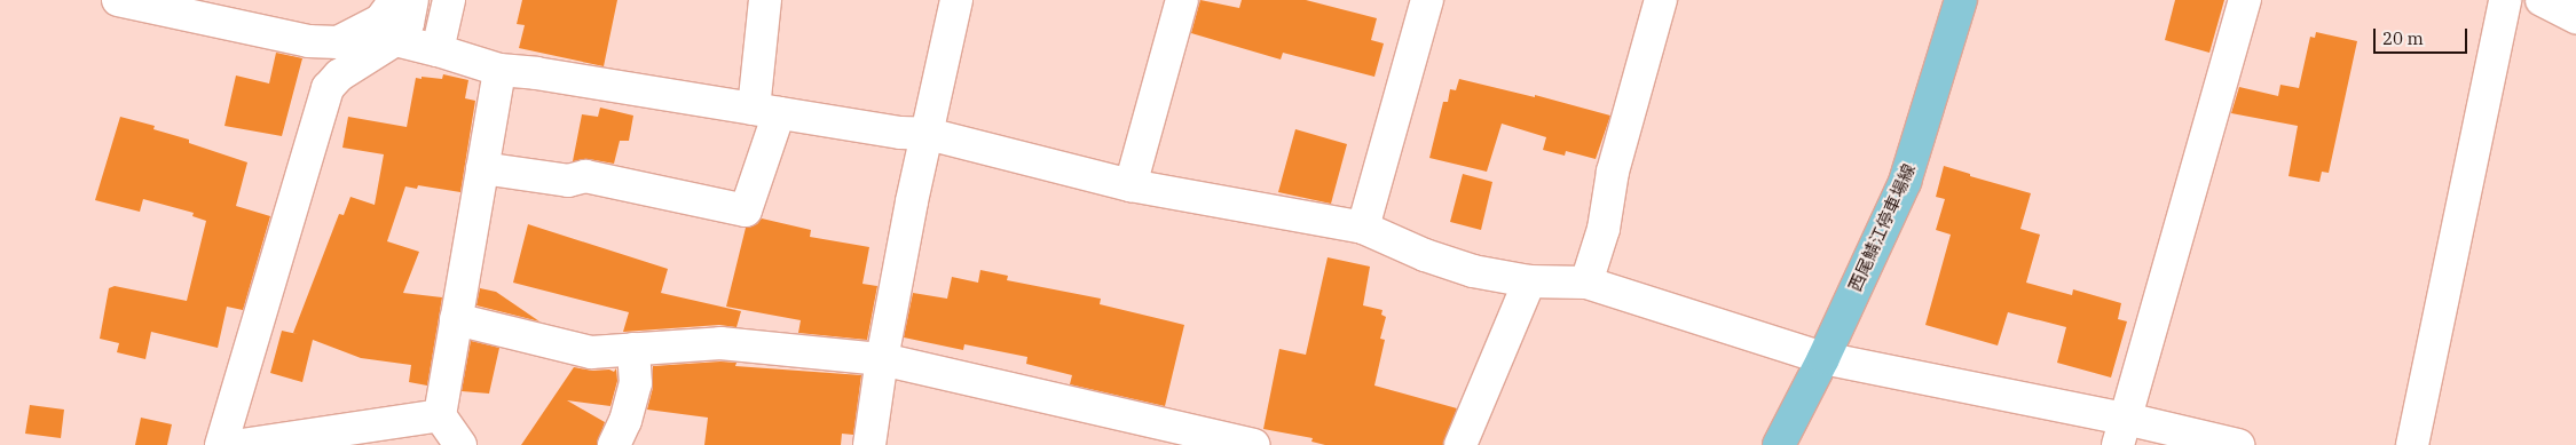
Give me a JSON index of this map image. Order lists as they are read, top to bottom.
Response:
{
  "streets": {
    "main road": ["西尾鯖江停車場線"]
  },
  "scale_bar": "20 m"
}
